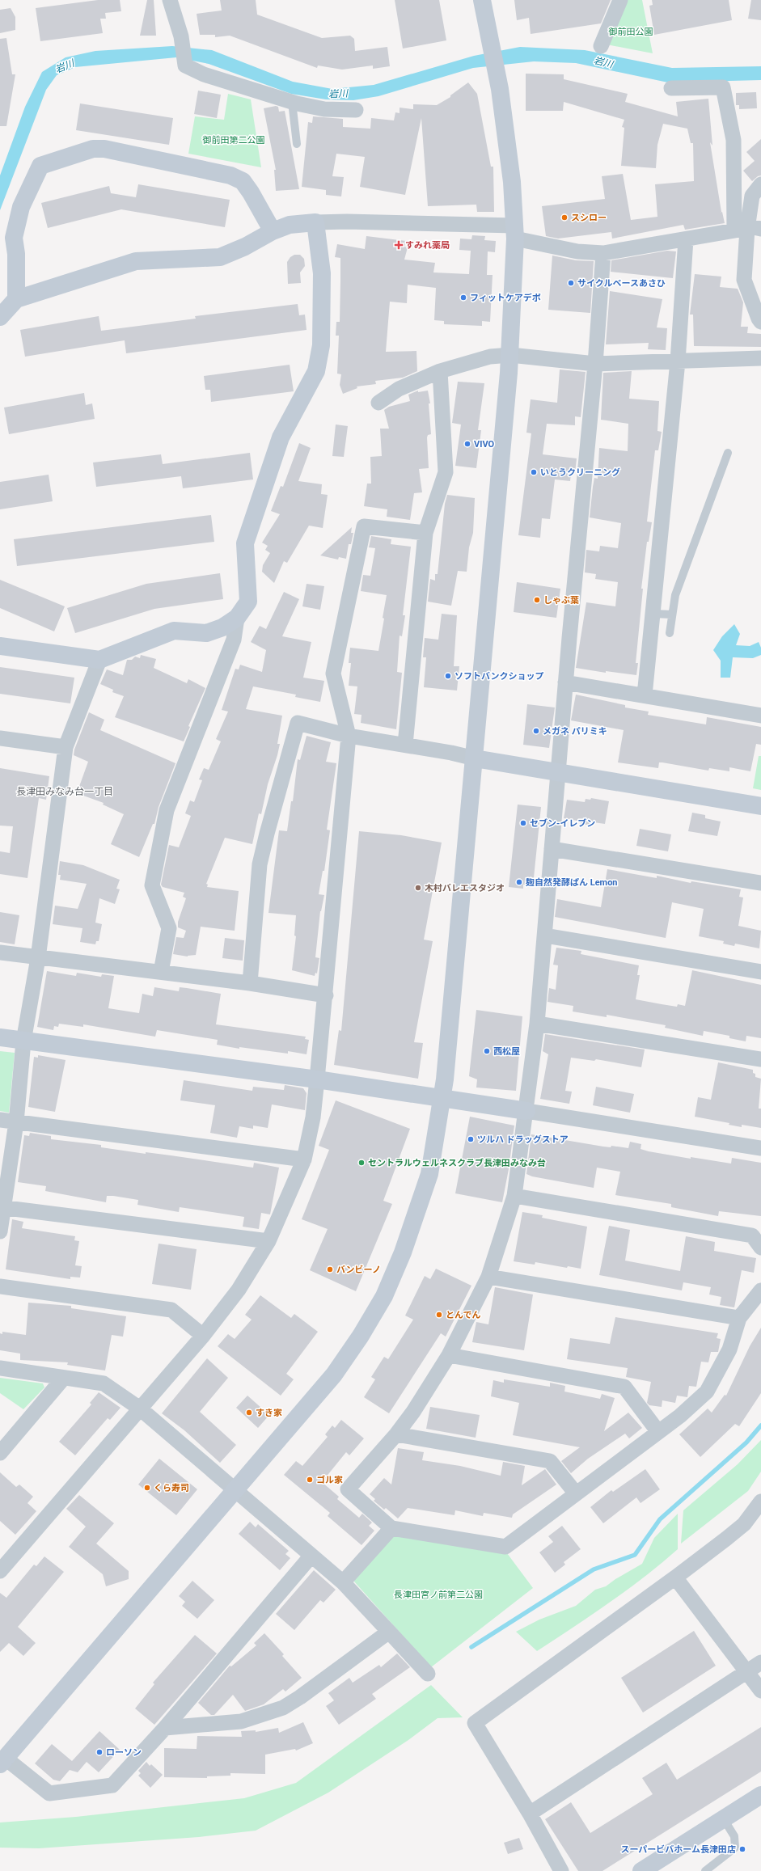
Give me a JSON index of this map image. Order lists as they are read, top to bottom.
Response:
{
  "districts": ["長津田みなみ台一丁目"],
  "water": ["岩川"],
  "parks": ["御前田公園", "御前田第二公園", "長津田宮ノ前第二公園"],
  "places": {
    "other": [
      "スシロー",
      "サイクルベースあさひ",
      "フィットケアデポ",
      "VIVO",
      "いとうクリーニング",
      "しゃぶ葉",
      "ソフトバンクショップ",
      "メガネ パリミキ",
      "セブン-イレブン",
      "麹自然発酵ぱん Lemon",
      "木村バレエスタジオ",
      "西松屋",
      "ツルハ ドラッグストア",
      "セントラルウェルネスクラブ長津田みなみ台",
      "バンビーノ",
      "とんでん",
      "すき家",
      "ゴル家",
      "くら寿司",
      "ローソン",
      "スーパービバホーム長津田店"
    ],
    "health": ["すみれ薬局"]
  }
}
